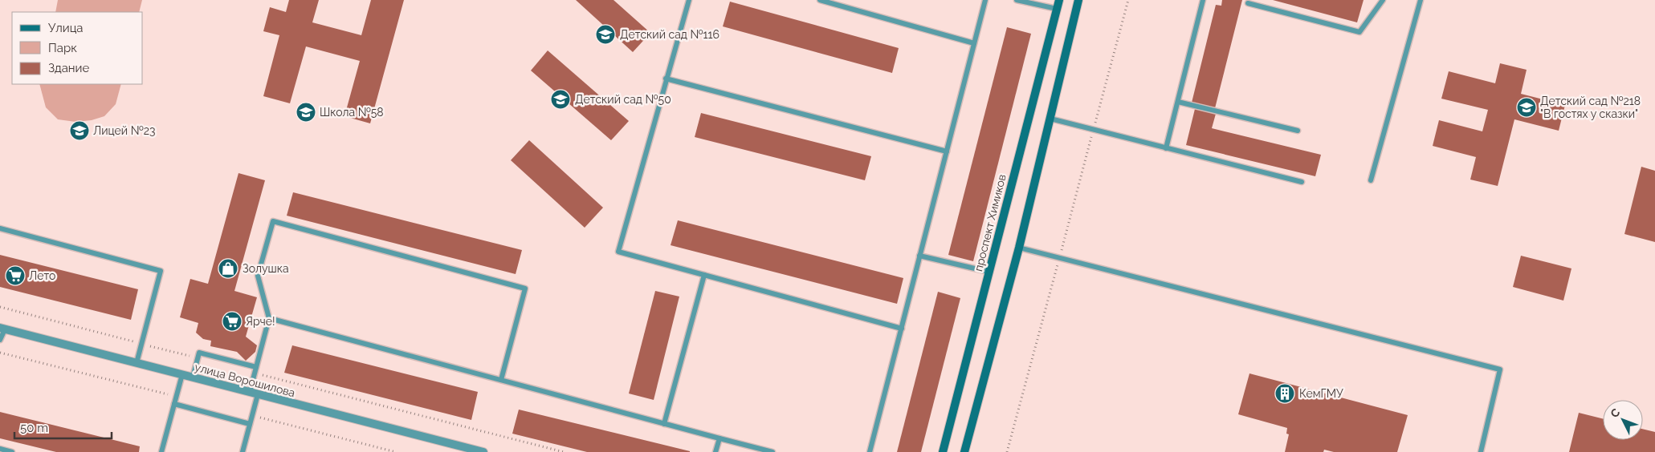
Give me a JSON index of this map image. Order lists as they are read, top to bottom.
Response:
{
  "streets": {
    "main road": ["проспект Химиков"],
    "street": ["улица Ворошилова"]
  },
  "places": {
    "school or university": [
      "Детский сад №116",
      "Детский сад №50",
      "Детский сад №218 \"В гостях у сказки\"",
      "Школа №58",
      "Лицей №23"
    ],
    "shop": ["Золушка"],
    "supermarket": ["Лето", "Ярче!"],
    "building": ["КемГМУ"]
  },
  "legend": ["Улица", "Парк", "Здание"],
  "scale_bar": "50 m",
  "north": "top left"
}
